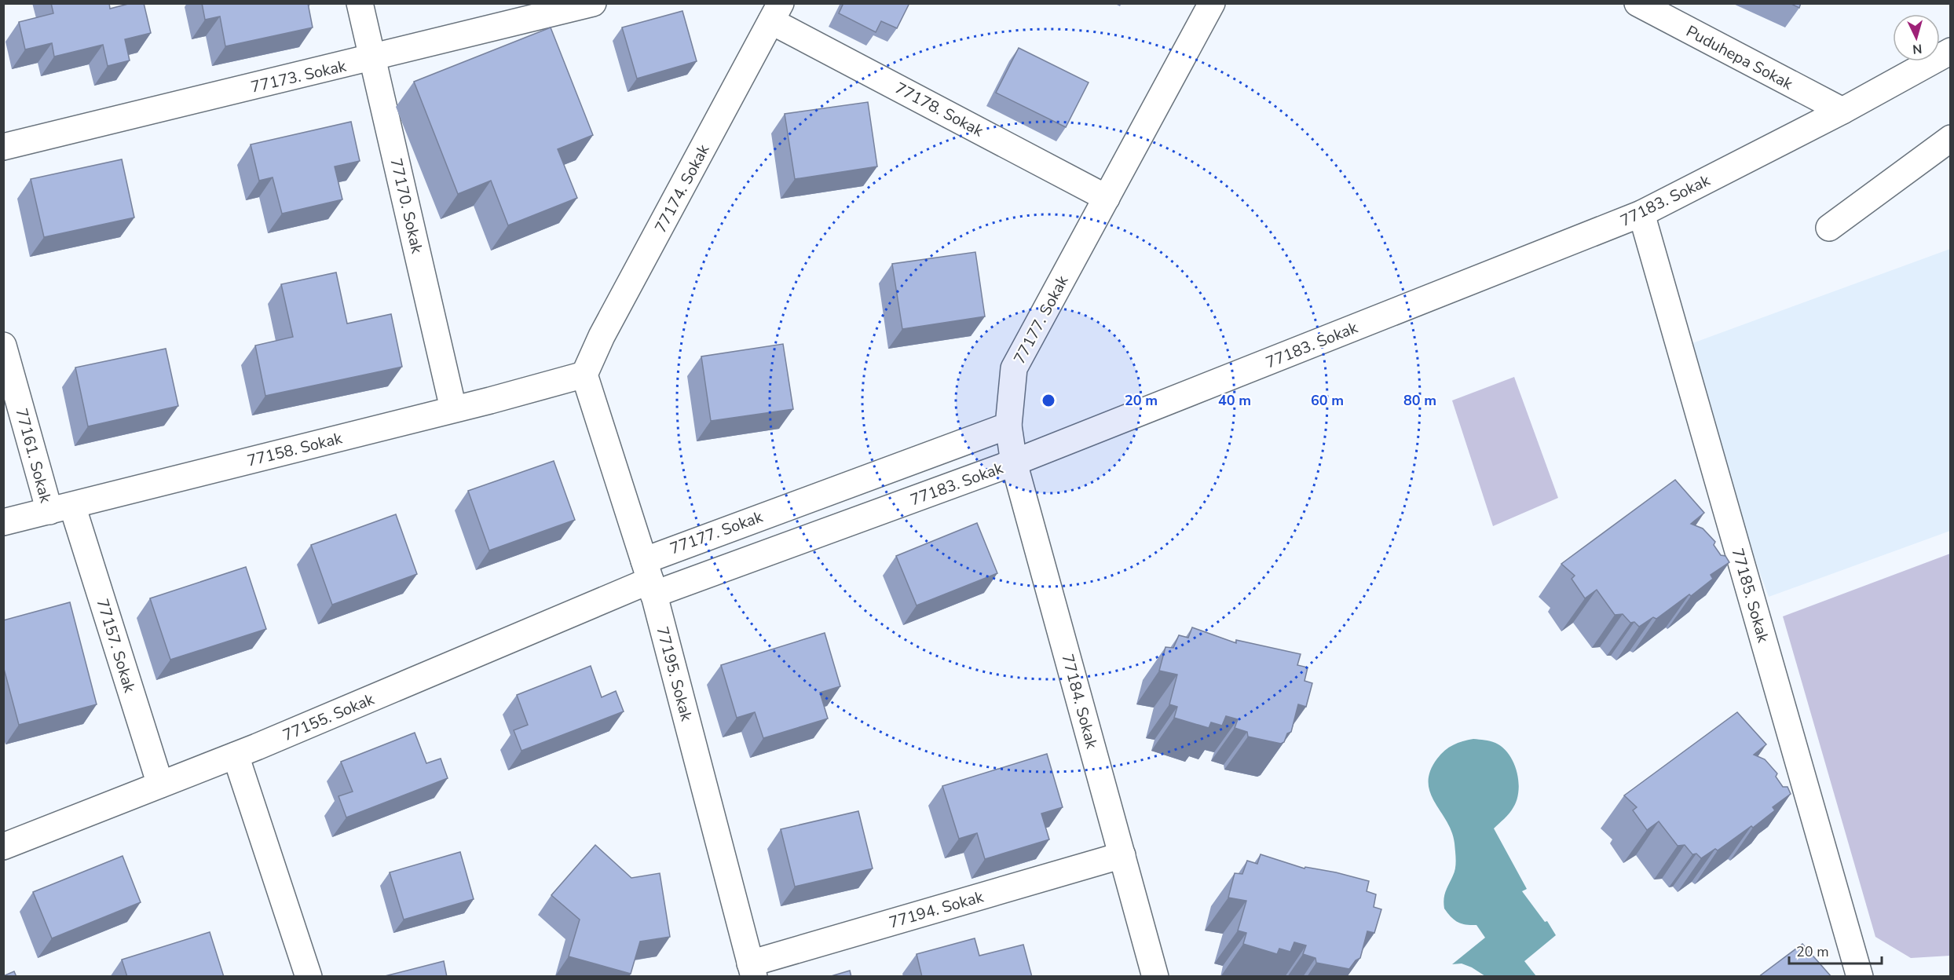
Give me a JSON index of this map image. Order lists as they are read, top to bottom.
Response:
{
  "streets": {
    "street": [
      "Puduhepa Sokak",
      "77173. Sokak",
      "77178. Sokak",
      "77174. Sokak",
      "77183. Sokak",
      "77170. Sokak",
      "77177. Sokak",
      "77158. Sokak",
      "77161. Sokak",
      "77185. Sokak",
      "77157. Sokak",
      "77195. Sokak",
      "77184. Sokak",
      "77155. Sokak",
      "77194. Sokak"
    ]
  },
  "crossings": [
    ["Puduhepa Sokak", "77183. Sokak"],
    ["77173. Sokak", "77170. Sokak"],
    ["77178. Sokak", "77174. Sokak"],
    ["77178. Sokak", "77177. Sokak"],
    ["77174. Sokak", "77158. Sokak"],
    ["77174. Sokak", "77195. Sokak"],
    ["77183. Sokak", "77177. Sokak"],
    ["77183. Sokak", "77185. Sokak"],
    ["77183. Sokak", "77195. Sokak"],
    ["77183. Sokak", "77184. Sokak"],
    ["77183. Sokak", "77155. Sokak"],
    ["77170. Sokak", "77158. Sokak"],
    ["77177. Sokak", "77195. Sokak"],
    ["77177. Sokak", "77184. Sokak"],
    ["77177. Sokak", "77155. Sokak"],
    ["77158. Sokak", "77161. Sokak"],
    ["77158. Sokak", "77157. Sokak"],
    ["77158. Sokak", "77195. Sokak"],
    ["77161. Sokak", "77157. Sokak"],
    ["77157. Sokak", "77155. Sokak"],
    ["77195. Sokak", "77155. Sokak"],
    ["77195. Sokak", "77194. Sokak"],
    ["77184. Sokak", "77194. Sokak"]
  ],
  "scale_bar": "20 m",
  "north": "bottom",
  "rings": [
    "20 m",
    "40 m",
    "60 m",
    "80 m"
  ]
}
